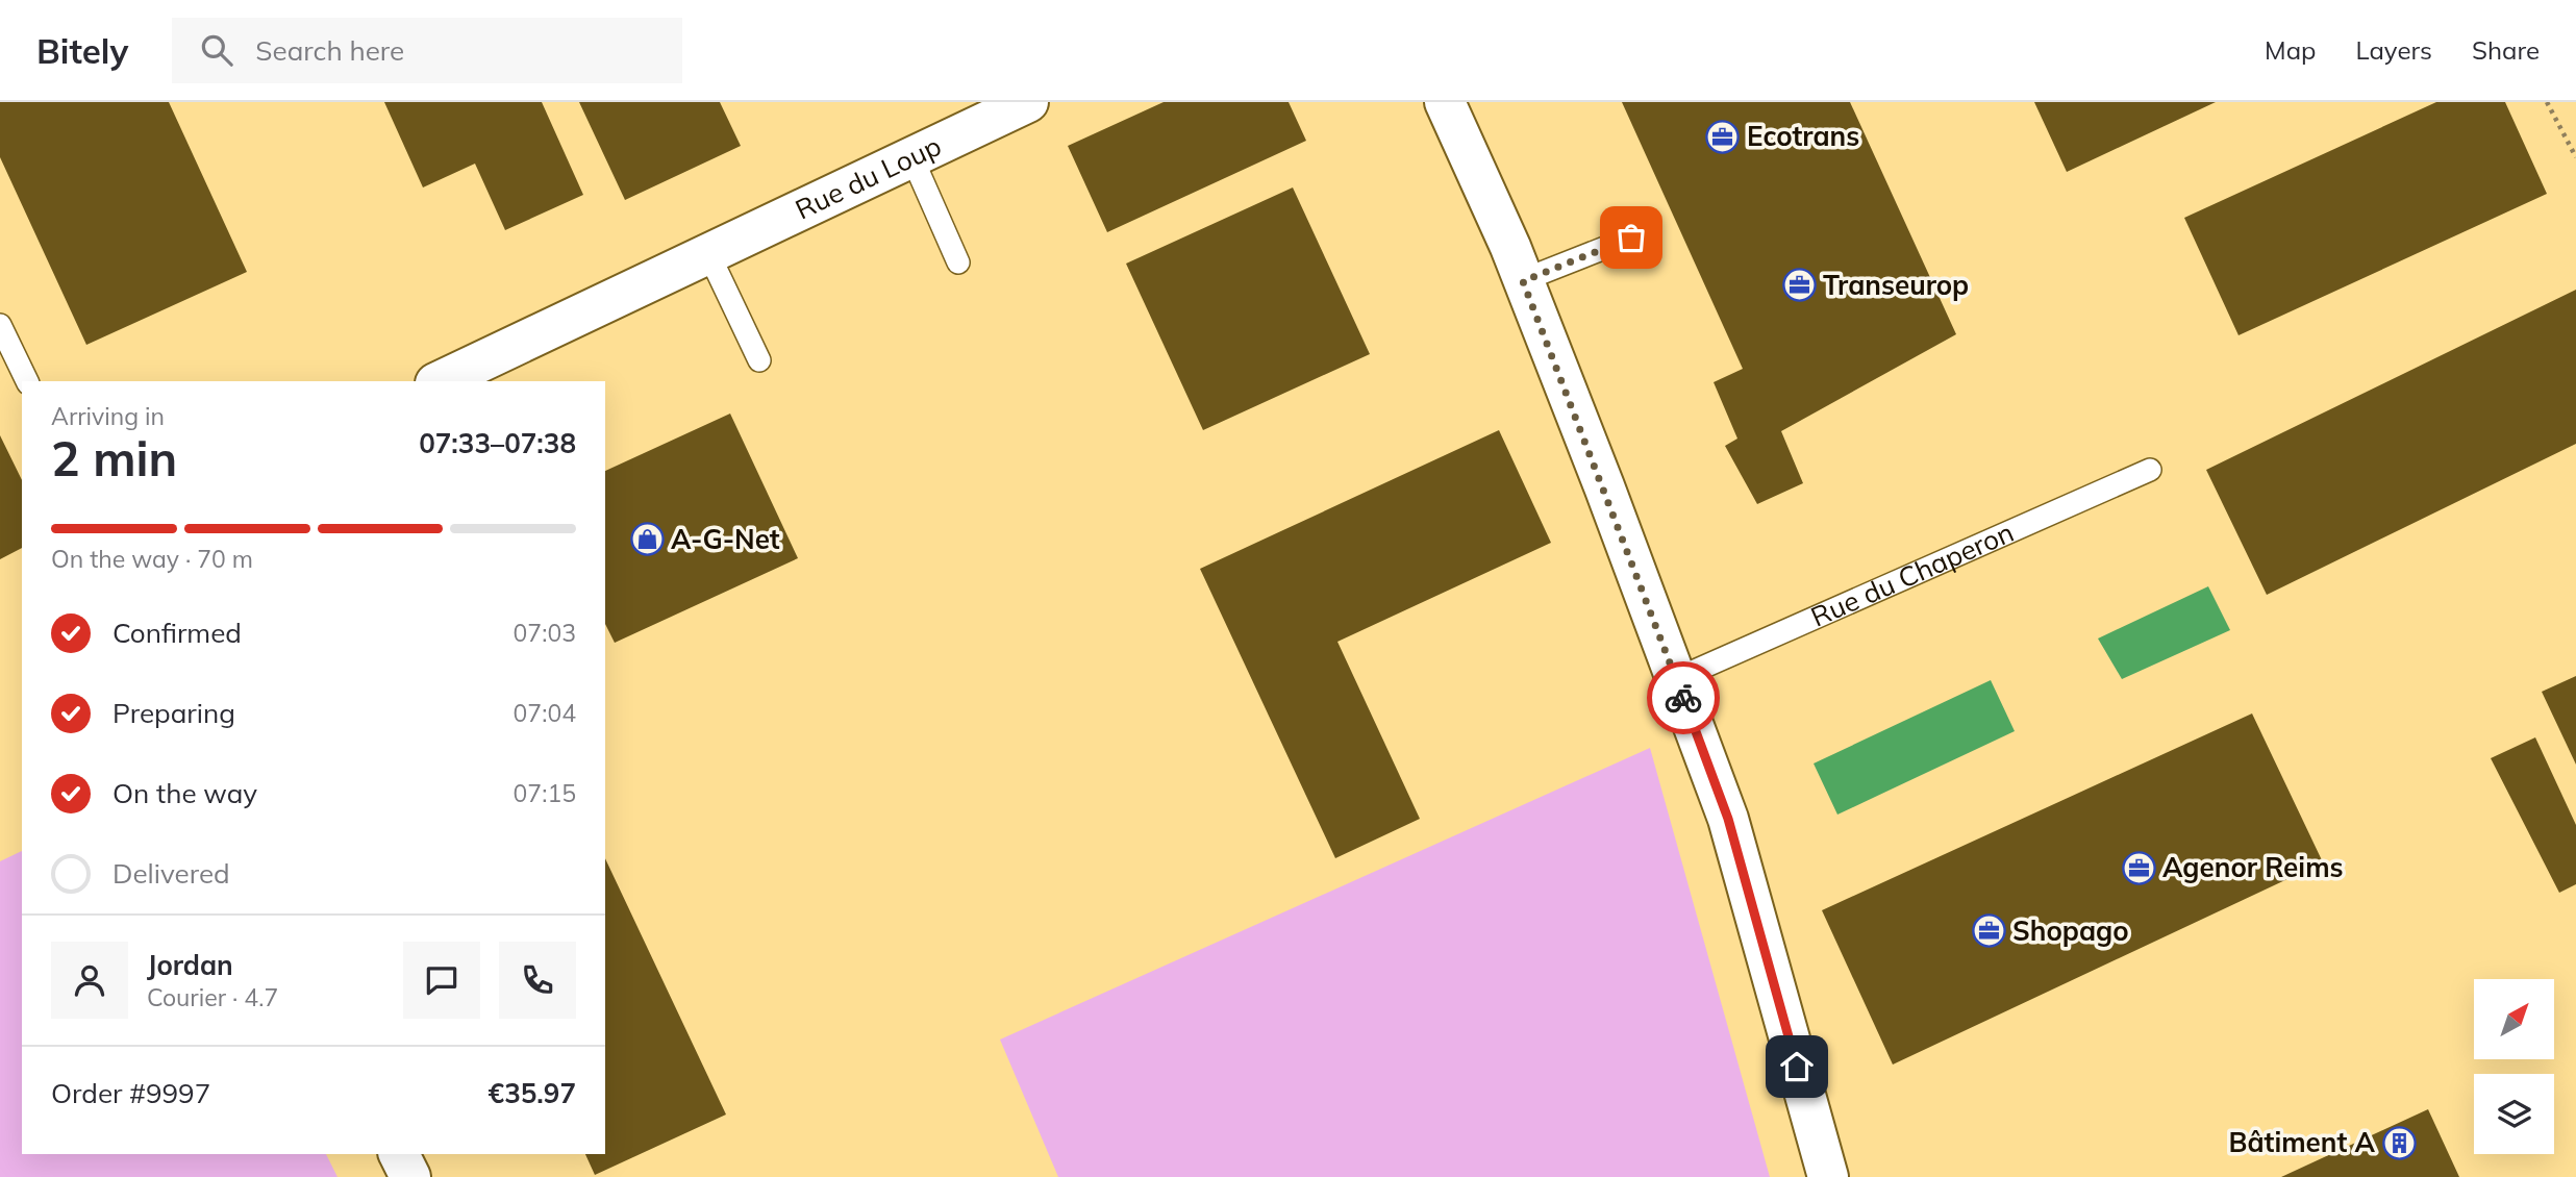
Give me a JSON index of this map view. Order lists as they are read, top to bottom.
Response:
{
  "streets": {
    "street": ["Rue du Loup"],
    "lane": ["Rue du Chaperon"]
  },
  "places": {
    "office": [
      "Ecotrans",
      "Transeurop",
      "Agenor Reims",
      "Shopago"
    ],
    "shop": ["A-G-Net"],
    "building": ["Bâtiment A"]
  },
  "north": "top right",
  "page": {
    "header": "Bitely",
    "search": "Search here",
    "nav": ["Map", "Layers", "Share"],
    "heading": ["2 min", "Arriving in", "07:33–07:38"],
    "panel": [
      "Jordan",
      "Courier · 4.7",
      "Order #9997",
      "€35.97"
    ],
    "bar": "On the way · 70 m",
    "list": [
      ["Confirmed", "07:03"],
      ["Preparing", "07:04"],
      ["On the way", "07:15"],
      "Delivered"
    ]
  }
}
